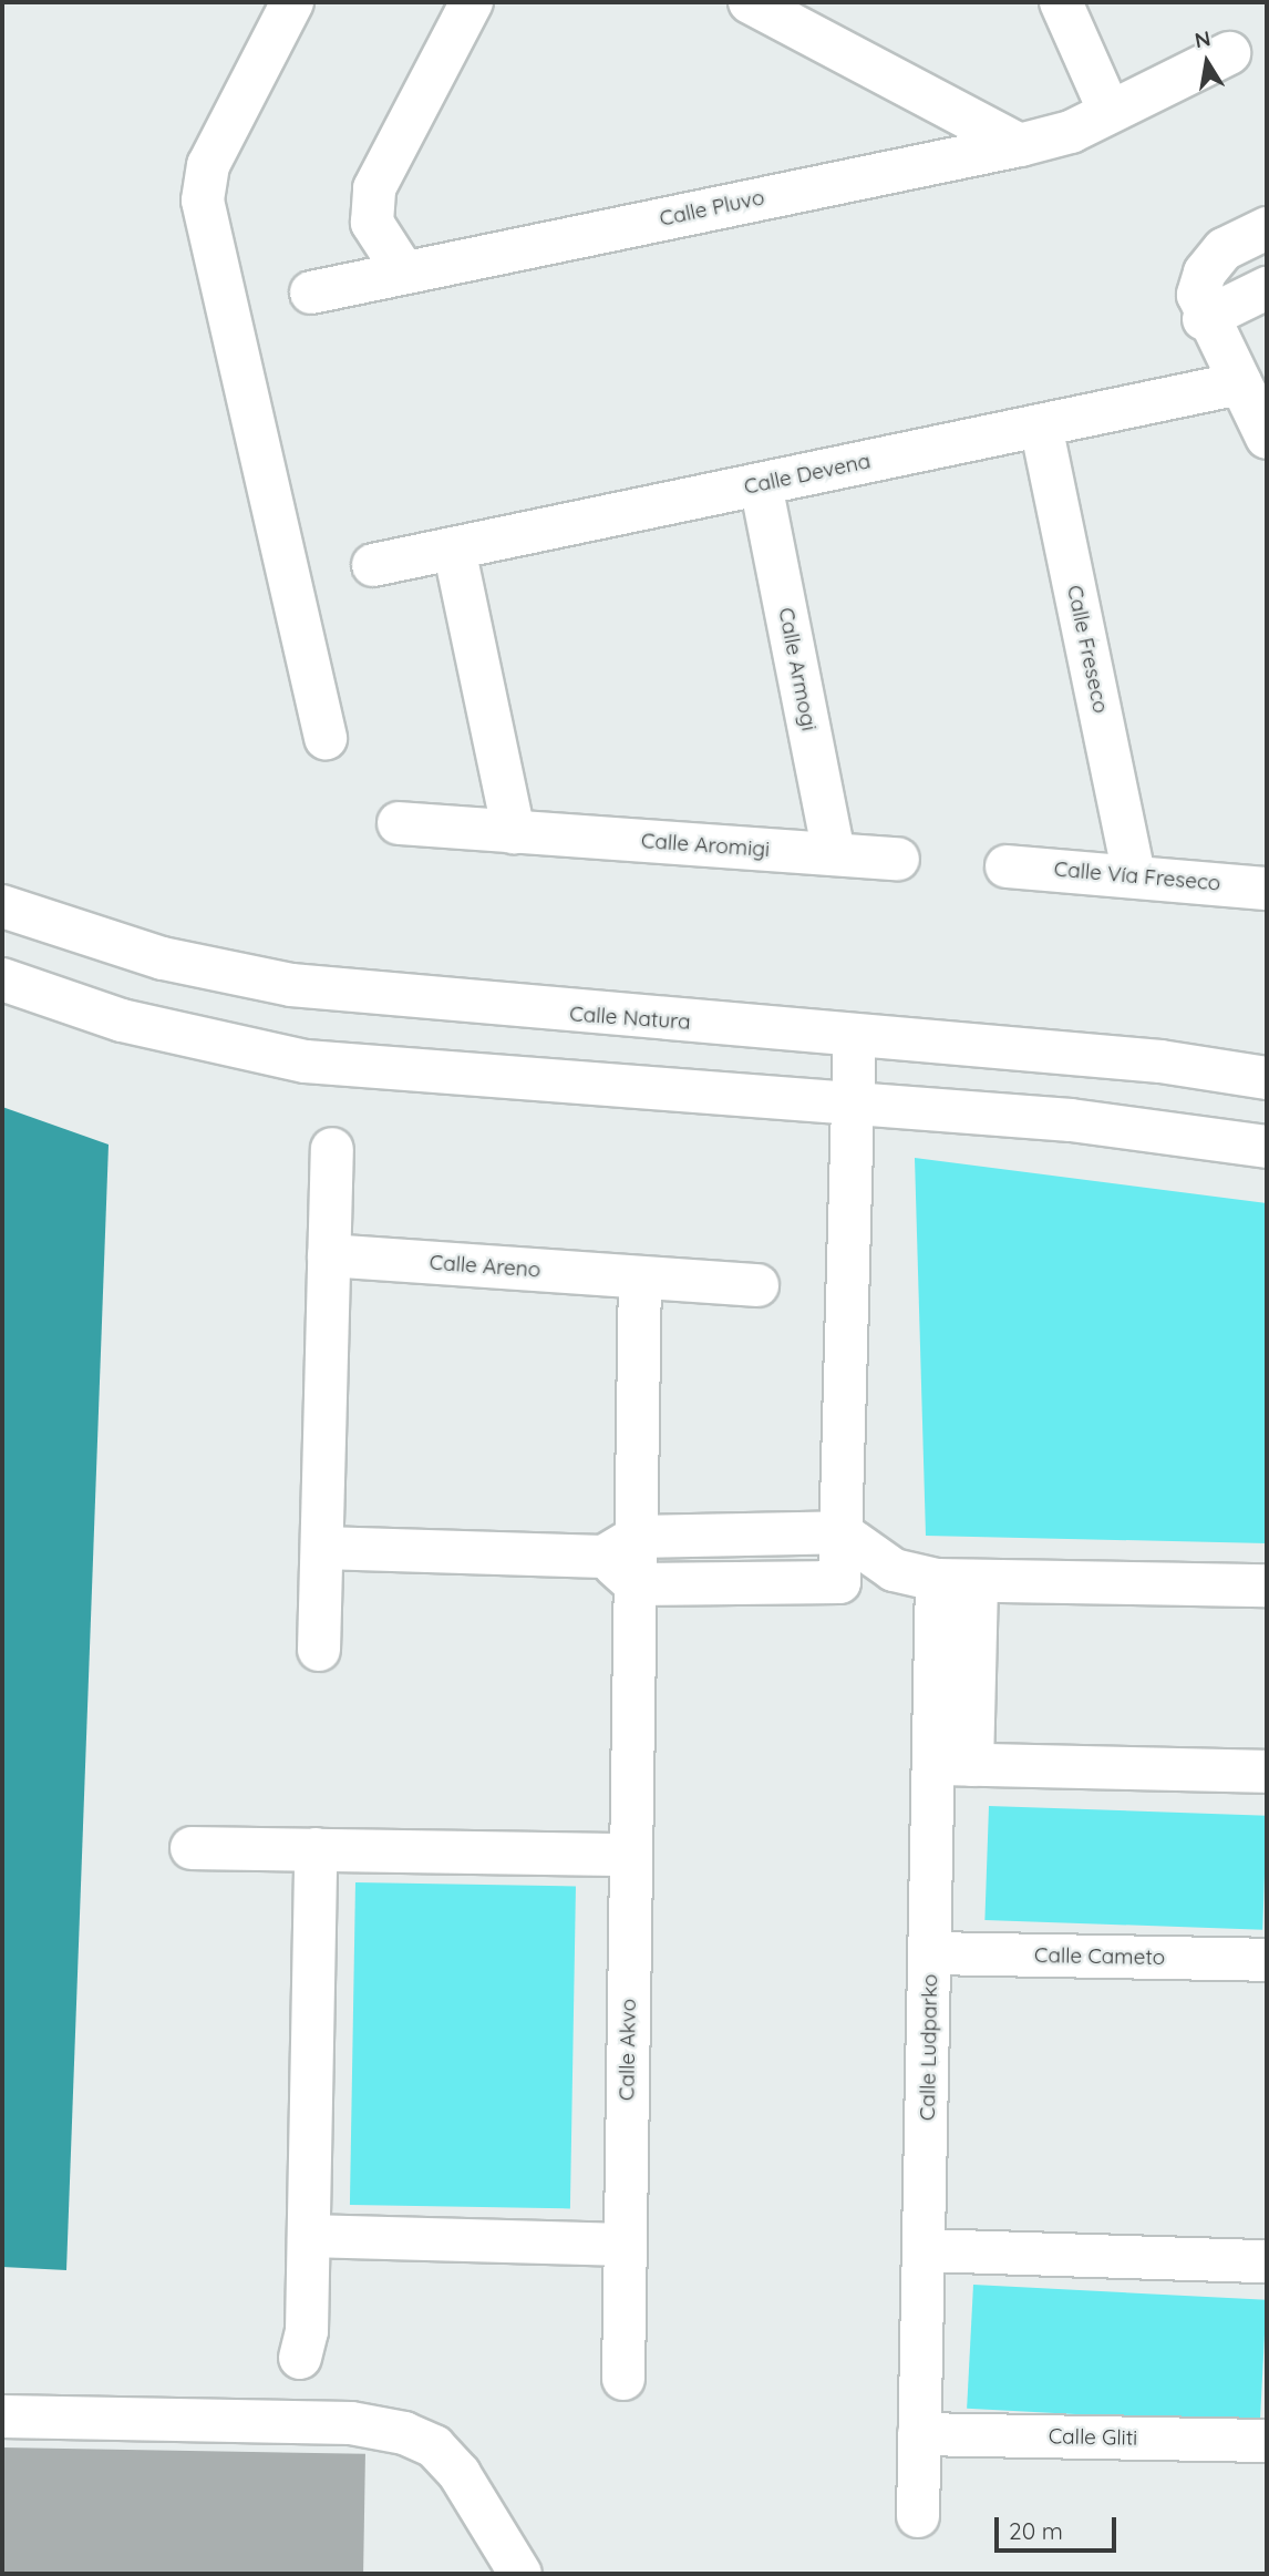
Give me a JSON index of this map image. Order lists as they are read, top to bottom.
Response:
{
  "streets": {
    "street": [
      "Calle Pluvo",
      "Calle Devena",
      "Calle Freseco",
      "Calle Armogi",
      "Calle Aromigi",
      "Calle Vía Freseco",
      "Calle Natura",
      "Calle Areno",
      "Calle Cameto",
      "Calle Ludparko",
      "Calle Akvo",
      "Calle Gliti"
    ]
  },
  "crossings": [
    ["Calle Devena", "Calle Freseco"],
    ["Calle Devena", "Calle Armogi"],
    ["Calle Freseco", "Calle Vía Freseco"],
    ["Calle Armogi", "Calle Aromigi"],
    ["Calle Cameto", "Calle Ludparko"],
    ["Calle Ludparko", "Calle Gliti"]
  ],
  "scale_bar": "20 m",
  "north": "top"
}
